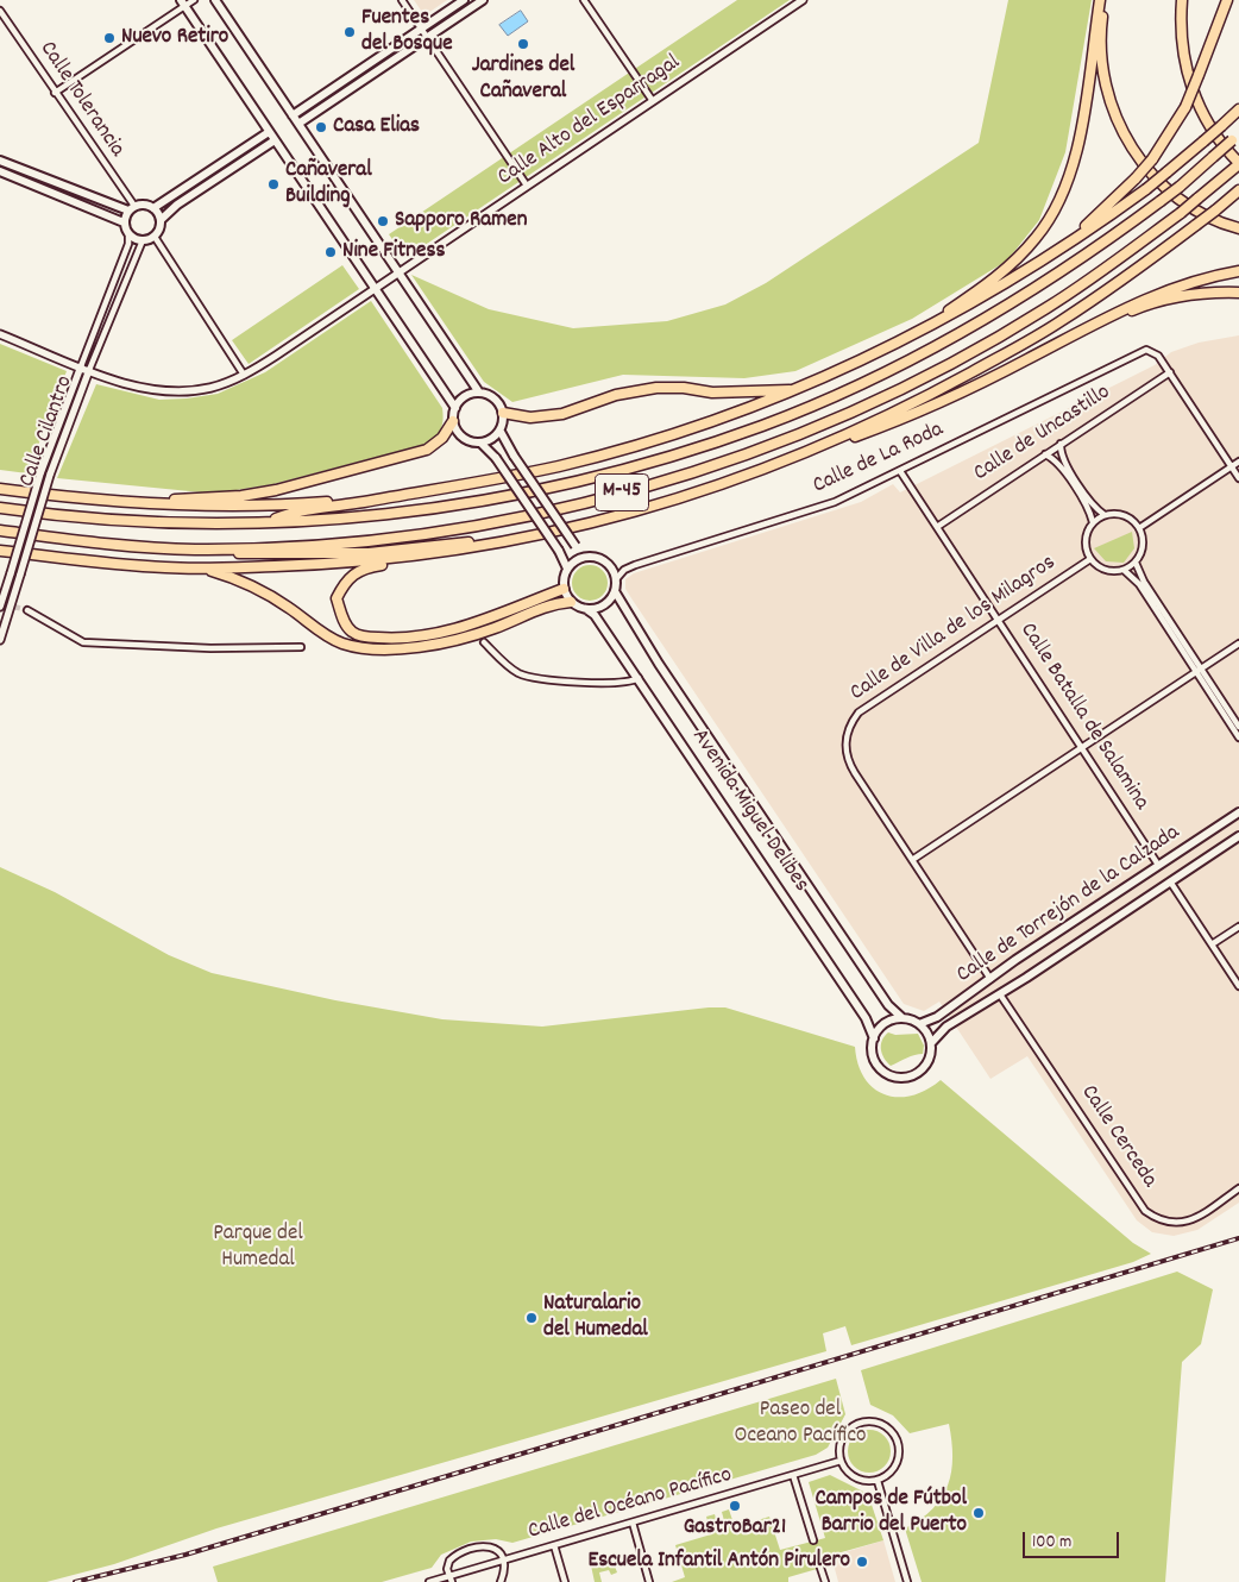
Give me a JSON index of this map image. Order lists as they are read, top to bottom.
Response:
{
  "streets": {
    "highway": ["M-45"],
    "main road": ["Avenida Miguel Delibes", "Calle de Torrejón de la Calzada"],
    "street": [
      "Calle Tolerancia",
      "Calle Alto del Esparragal",
      "Calle Cilantro",
      "Calle de Uncastillo",
      "Calle de La Roda",
      "Calle de Villa de los Milagros",
      "Calle Batalla de Salamina",
      "Calle Cerceda",
      "Calle del Océano Pacífico"
    ]
  },
  "crossings": [
    ["Calle Tolerancia", "Calle Cilantro"],
    ["Calle Alto del Esparragal", "Calle Cilantro"],
    ["Calle de Uncastillo", "Calle de La Roda"],
    ["Calle de Uncastillo", "Calle Batalla de Salamina"],
    ["Calle de La Roda", "Calle Batalla de Salamina"],
    ["Calle de La Roda", "Avenida Miguel Delibes"],
    ["Calle de Villa de los Milagros", "Calle Batalla de Salamina"],
    ["Calle de Villa de los Milagros", "Calle de Torrejón de la Calzada"],
    ["Calle Batalla de Salamina", "Calle de Torrejón de la Calzada"],
    ["Avenida Miguel Delibes", "Calle de Torrejón de la Calzada"],
    ["Calle de Torrejón de la Calzada", "Calle Cerceda"]
  ],
  "parks": ["Parque del Humedal", "Paseo del Oceano Pacífico"],
  "places": [
    "Fuentes del Bosque",
    "Nuevo Retiro",
    "Jardines del Cañaveral",
    "Casa Elias",
    "Cañaveral Building",
    "Sapporo Ramen",
    "Nine Fitness",
    "Naturalario del Humedal",
    "GastroBar21",
    "Campos de Fútbol Barrio del Puerto",
    "Escuela Infantil Antón Pirulero"
  ],
  "scale_bar": "100 m"
}
